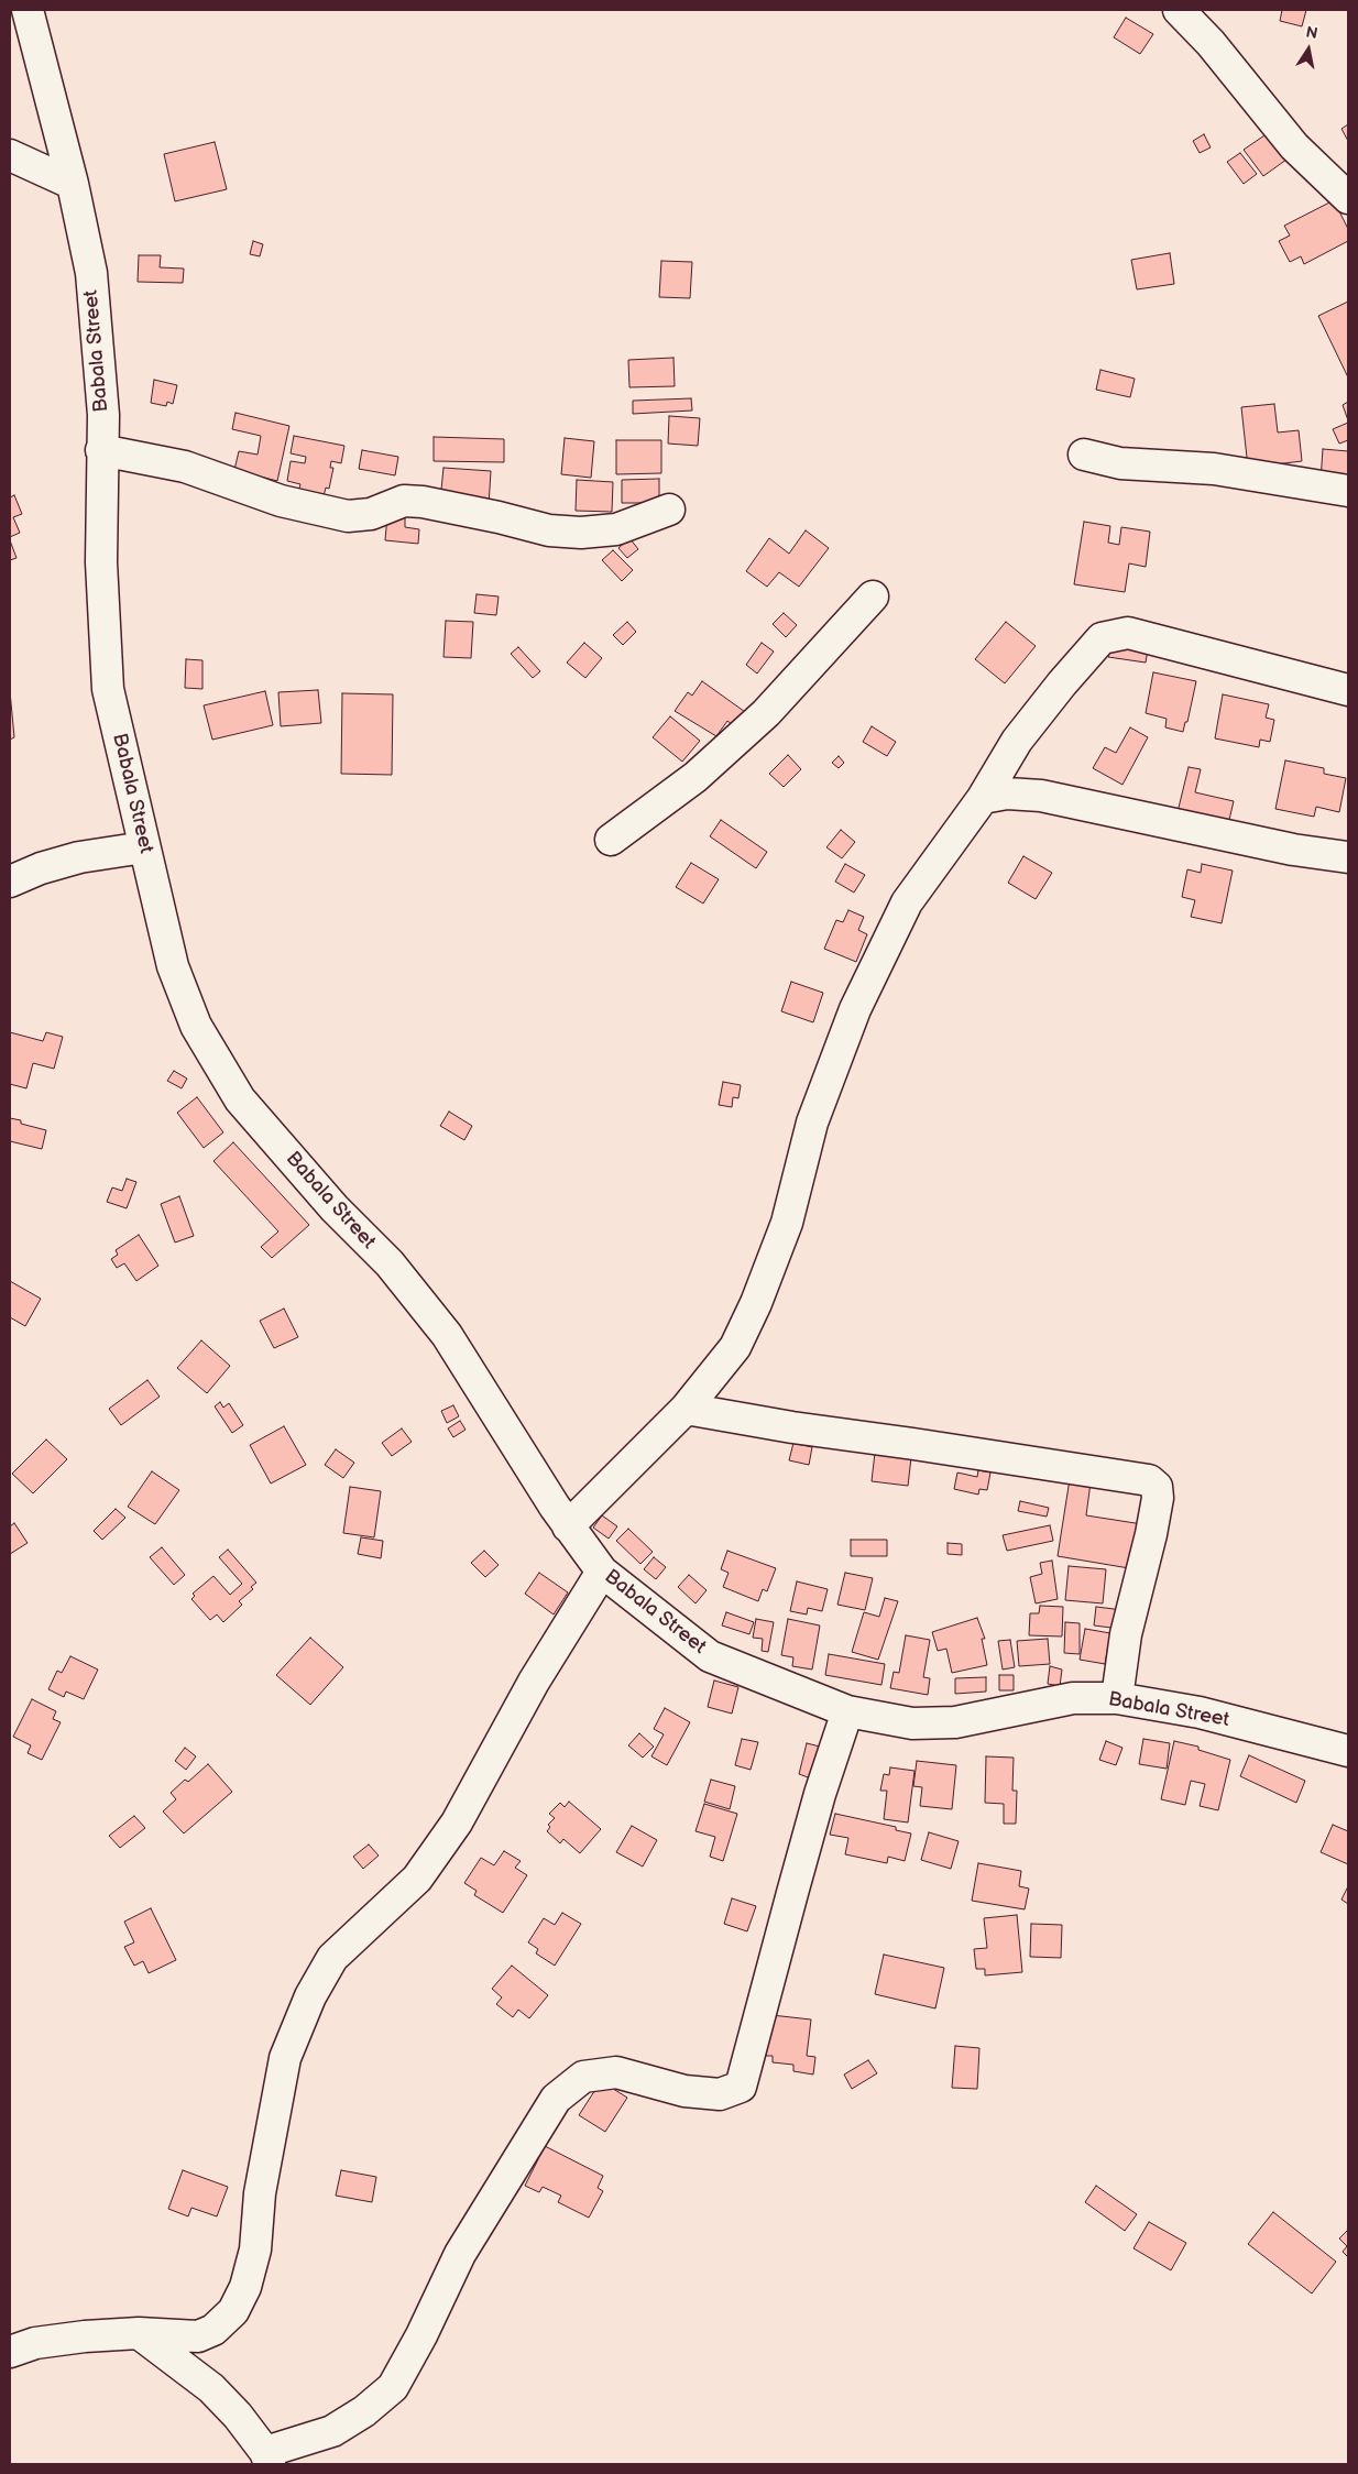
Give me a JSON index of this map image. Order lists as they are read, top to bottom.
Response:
{
  "streets": {
    "street": ["Babala Street"]
  },
  "north": "top"
}
